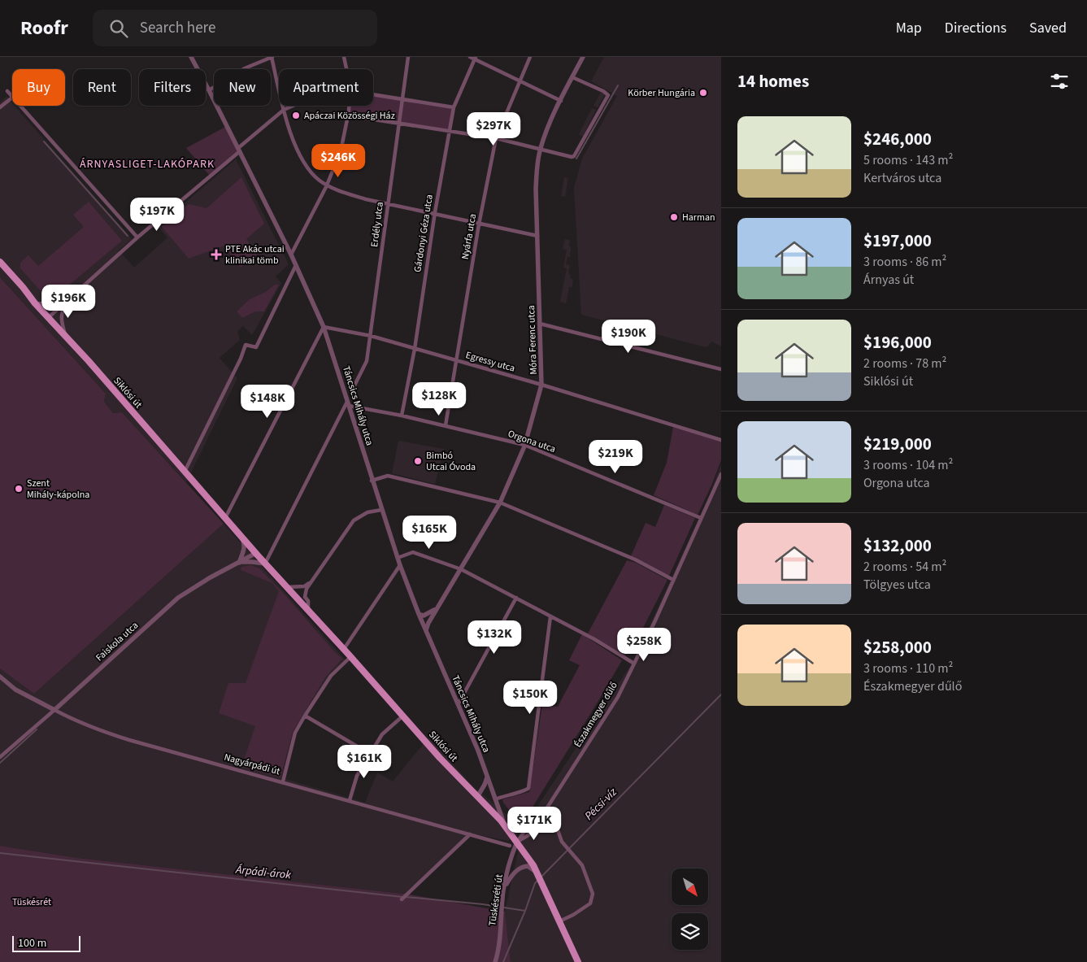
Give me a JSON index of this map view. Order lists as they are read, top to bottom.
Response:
{
  "streets": {
    "main road": ["Siklósi út"],
    "street": [
      "Erdély utca",
      "Gárdonyi Géza utca",
      "Nyárfa utca",
      "Móra Ferenc utca",
      "Egressy utca",
      "Táncsics Mihály utca",
      "Orgona utca",
      "Faiskola utca",
      "Északmegyer dűlő",
      "Nagyárpádi út",
      "Tüskésréti út"
    ]
  },
  "crossings": [
    ["Erdély utca", "Egressy utca"],
    ["Gárdonyi Géza utca", "Egressy utca"],
    ["Gárdonyi Géza utca", "Orgona utca"],
    ["Nyárfa utca", "Egressy utca"],
    ["Nyárfa utca", "Orgona utca"],
    ["Móra Ferenc utca", "Egressy utca"],
    ["Móra Ferenc utca", "Táncsics Mihály utca"],
    ["Móra Ferenc utca", "Orgona utca"],
    ["Egressy utca", "Táncsics Mihály utca"],
    ["Siklósi út", "Táncsics Mihály utca"],
    ["Siklósi út", "Faiskola utca"],
    ["Siklósi út", "Északmegyer dűlő"],
    ["Siklósi út", "Tüskésréti út"],
    ["Táncsics Mihály utca", "Orgona utca"],
    ["Orgona utca", "Északmegyer dűlő"],
    ["Faiskola utca", "Nagyárpádi út"],
    ["Északmegyer dűlő", "Tüskésréti út"]
  ],
  "districts": ["ÁRNYASLIGET-LAKÓPARK"],
  "water": ["Pécsi-víz", "Árpádi-árok"],
  "parks": ["Tüskésrét"],
  "places": {
    "other": [
      "Körber Hungária",
      "Apáczai Közösségi Ház",
      "Harman",
      "Bimbó Utcai Óvoda",
      "Szent Mihály-kápolna"
    ],
    "health": ["PTE Akác utcai klinikai tömb"]
  },
  "scale_bar": "100 m",
  "north": "bottom right",
  "page": {
    "header": "Roofr",
    "search": "Search here",
    "nav": ["Map", "Directions", "Saved"],
    "heading": "14 homes",
    "chip": [
      "Buy",
      "Rent",
      "Filters",
      "New",
      "Apartment"
    ],
    "list": [
      {
        "name": "$246,000",
        "note": "5 rooms · 143 m² · Kertváros utca"
      },
      {
        "name": "$197,000",
        "note": "3 rooms · 86 m² · Árnyas út"
      },
      {
        "name": "$196,000",
        "note": "2 rooms · 78 m² · Siklósi út"
      },
      {
        "name": "$219,000",
        "note": "3 rooms · 104 m² · Orgona utca"
      },
      {
        "name": "$132,000",
        "note": "2 rooms · 54 m² · Tölgyes utca"
      },
      {
        "name": "$258,000",
        "note": "3 rooms · 110 m² · Északmegyer dűlő"
      }
    ],
    "price": [
      "$297K",
      "$246K",
      "$197K",
      "$196K",
      "$190K",
      "$128K",
      "$148K",
      "$219K",
      "$165K",
      "$132K",
      "$258K",
      "$150K",
      "$161K",
      "$171K"
    ],
    "scale": "100 m"
  }
}
